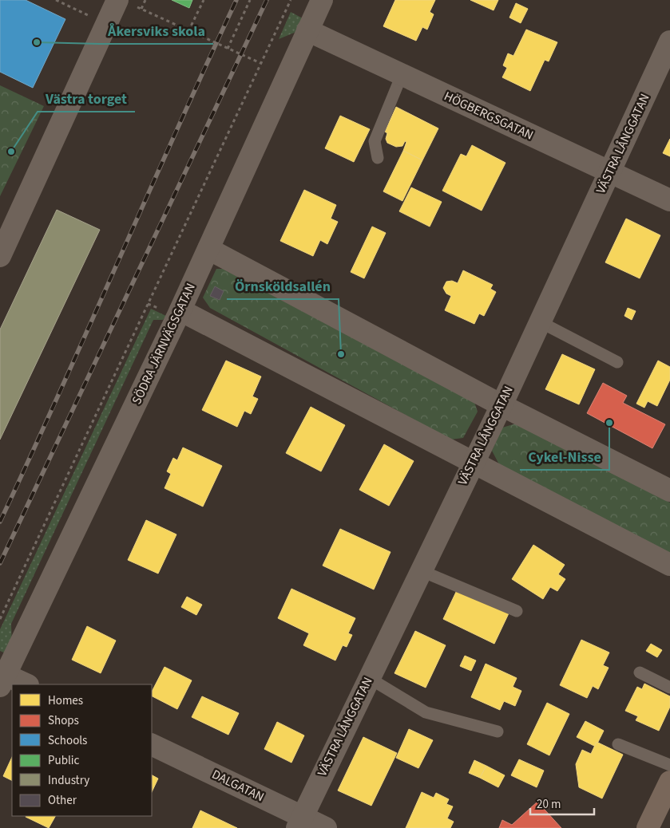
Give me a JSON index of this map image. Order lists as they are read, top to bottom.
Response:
{
  "streets": {
    "street": [
      "HÖGBERGSGATAN",
      "VÄSTRA LÅNGGATAN",
      "SÖDRA JÄRNVÄGSGATAN",
      "DALGATAN"
    ]
  },
  "crossings": [
    ["HÖGBERGSGATAN", "VÄSTRA LÅNGGATAN"],
    ["HÖGBERGSGATAN", "SÖDRA JÄRNVÄGSGATAN"],
    ["VÄSTRA LÅNGGATAN", "DALGATAN"]
  ],
  "places": [
    "Åkersviks skola",
    "Västra torget",
    "Örnsköldsallén",
    "Cykel-Nisse"
  ],
  "legend": [
    "Homes",
    "Shops",
    "Schools",
    "Public",
    "Industry",
    "Other"
  ],
  "scale_bar": "20 m"
}
